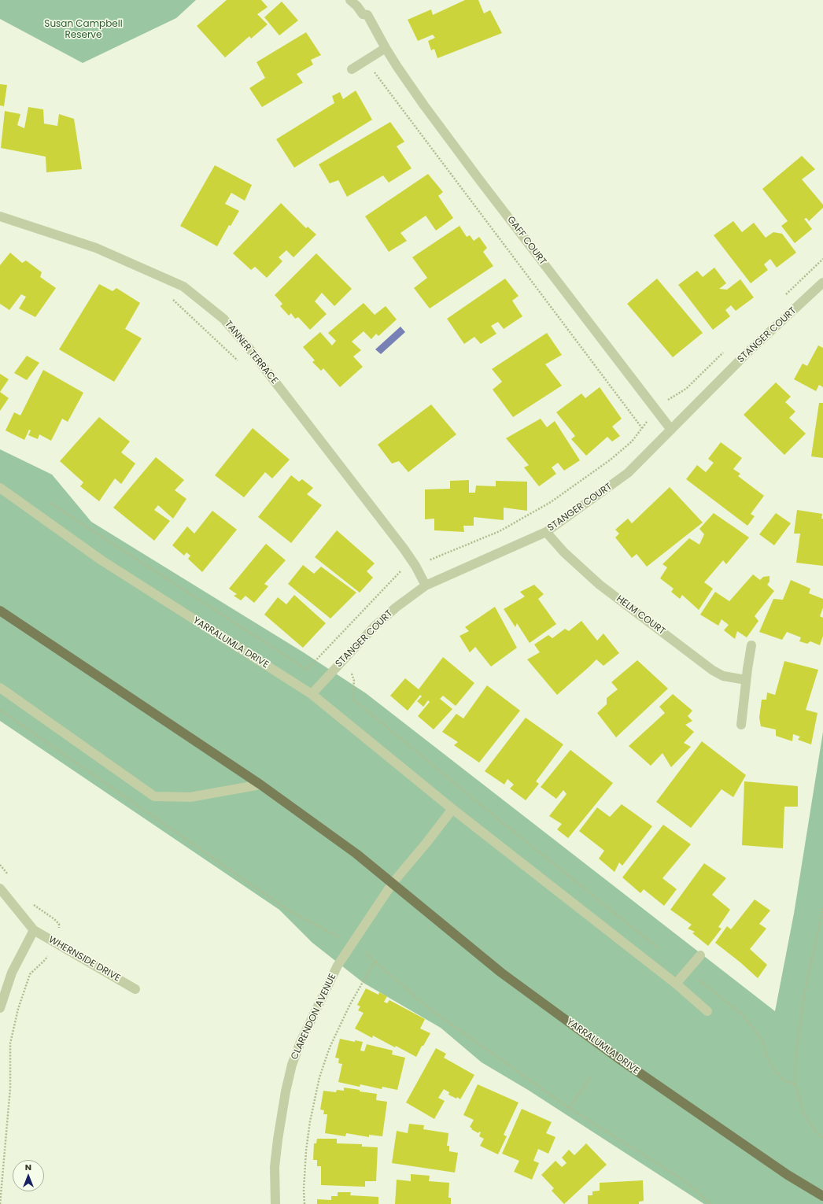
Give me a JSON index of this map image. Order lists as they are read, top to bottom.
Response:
{
  "streets": {
    "main road": ["YARRALUMLA DRIVE"],
    "street": [
      "GAFF COURT",
      "STANGER COURT",
      "TANNER TERRACE",
      "HELM COURT",
      "WHERNSIDE DRIVE",
      "CLARENDON AVENUE"
    ]
  },
  "crossings": [
    ["GAFF COURT", "STANGER COURT"],
    ["STANGER COURT", "TANNER TERRACE"],
    ["STANGER COURT", "HELM COURT"],
    ["STANGER COURT", "YARRALUMLA DRIVE"],
    ["YARRALUMLA DRIVE", "CLARENDON AVENUE"]
  ],
  "parks": ["Susan Campbell Reserve"],
  "north": "top"
}
